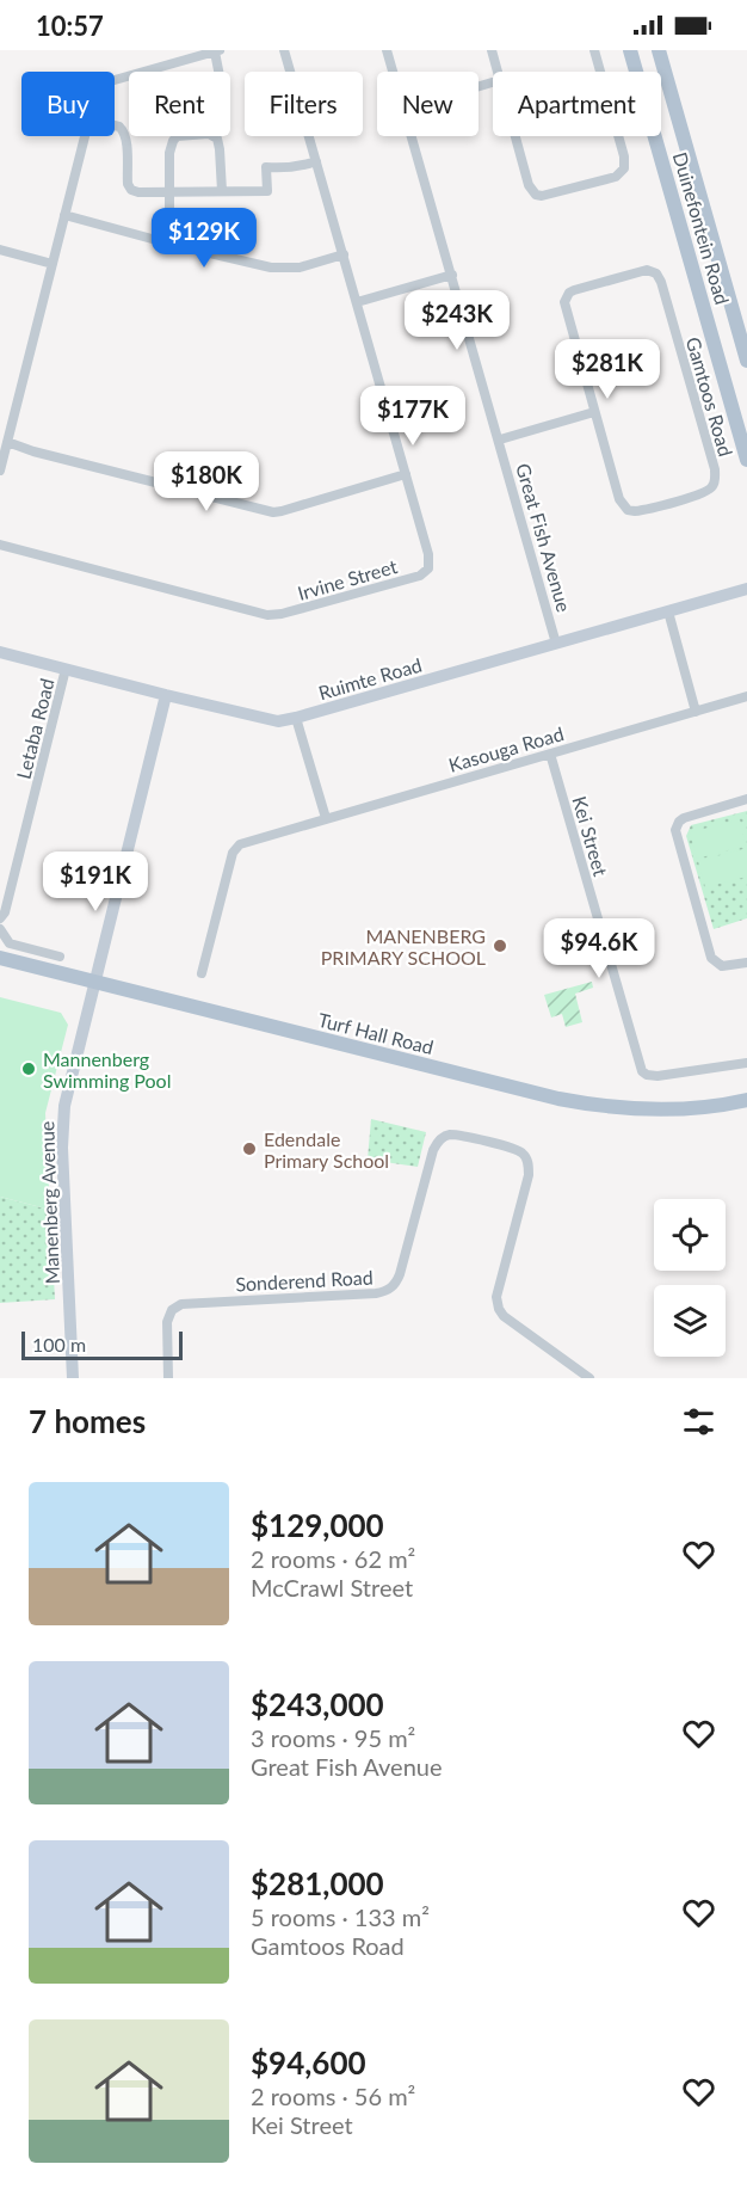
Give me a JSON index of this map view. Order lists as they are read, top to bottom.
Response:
{
  "streets": {
    "main road": ["Duinefontein Road", "Turf Hall Road"],
    "street": [
      "Gamtoos Road",
      "Great Fish Avenue",
      "Irvine Street",
      "Ruimte Road",
      "Letaba Road",
      "Kasouga Road",
      "Kei Street",
      "Manenberg Avenue",
      "Sonderend Road"
    ]
  },
  "crossings": [
    ["Great Fish Avenue", "Ruimte Road"],
    ["Ruimte Road", "Letaba Road"],
    ["Ruimte Road", "Manenberg Avenue"],
    ["Kasouga Road", "Kei Street"],
    ["Turf Hall Road", "Manenberg Avenue"]
  ],
  "places": ["MANENBERG PRIMARY SCHOOL", "Mannenberg Swimming Pool", "Edendale Primary School"],
  "scale_bar": "100 m",
  "page": {
    "status": "10:57",
    "chip": [
      "Buy",
      "Rent",
      "Filters",
      "New",
      "Apartment"
    ],
    "price": [
      "$129K",
      "$243K",
      "$281K",
      "$177K",
      "$180K",
      "$191K",
      "$94.6K"
    ],
    "scale": "100 m",
    "heading": "7 homes",
    "list": [
      {
        "name": "$129,000",
        "note": "2 rooms · 62 m² · McCrawl Street"
      },
      {
        "name": "$243,000",
        "note": "3 rooms · 95 m² · Great Fish Avenue"
      },
      {
        "name": "$281,000",
        "note": "5 rooms · 133 m² · Gamtoos Road"
      },
      {
        "name": "$94,600",
        "note": "2 rooms · 56 m² · Kei Street"
      }
    ]
  }
}
